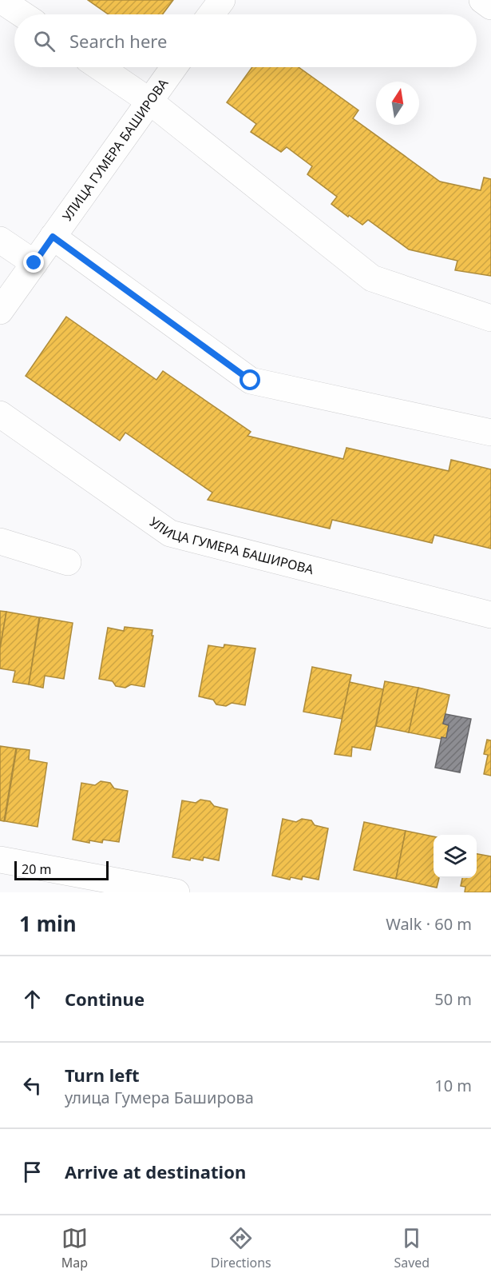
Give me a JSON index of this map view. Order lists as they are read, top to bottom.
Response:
{
  "streets": {
    "street": ["УЛИЦА ГУМЕРА БАШИРОВА"]
  },
  "scale_bar": "20 m",
  "north": "top",
  "page": {
    "search": "Search here",
    "scale": "20 m",
    "heading": ["1 min", "Walk · 60 m"],
    "list": [
      ["Continue", "50 m"],
      ["Turn left", "улица Гумера Баширова", "10 m"],
      "Arrive at destination"
    ],
    "nav": ["Map", "Directions", "Saved"]
  }
}
